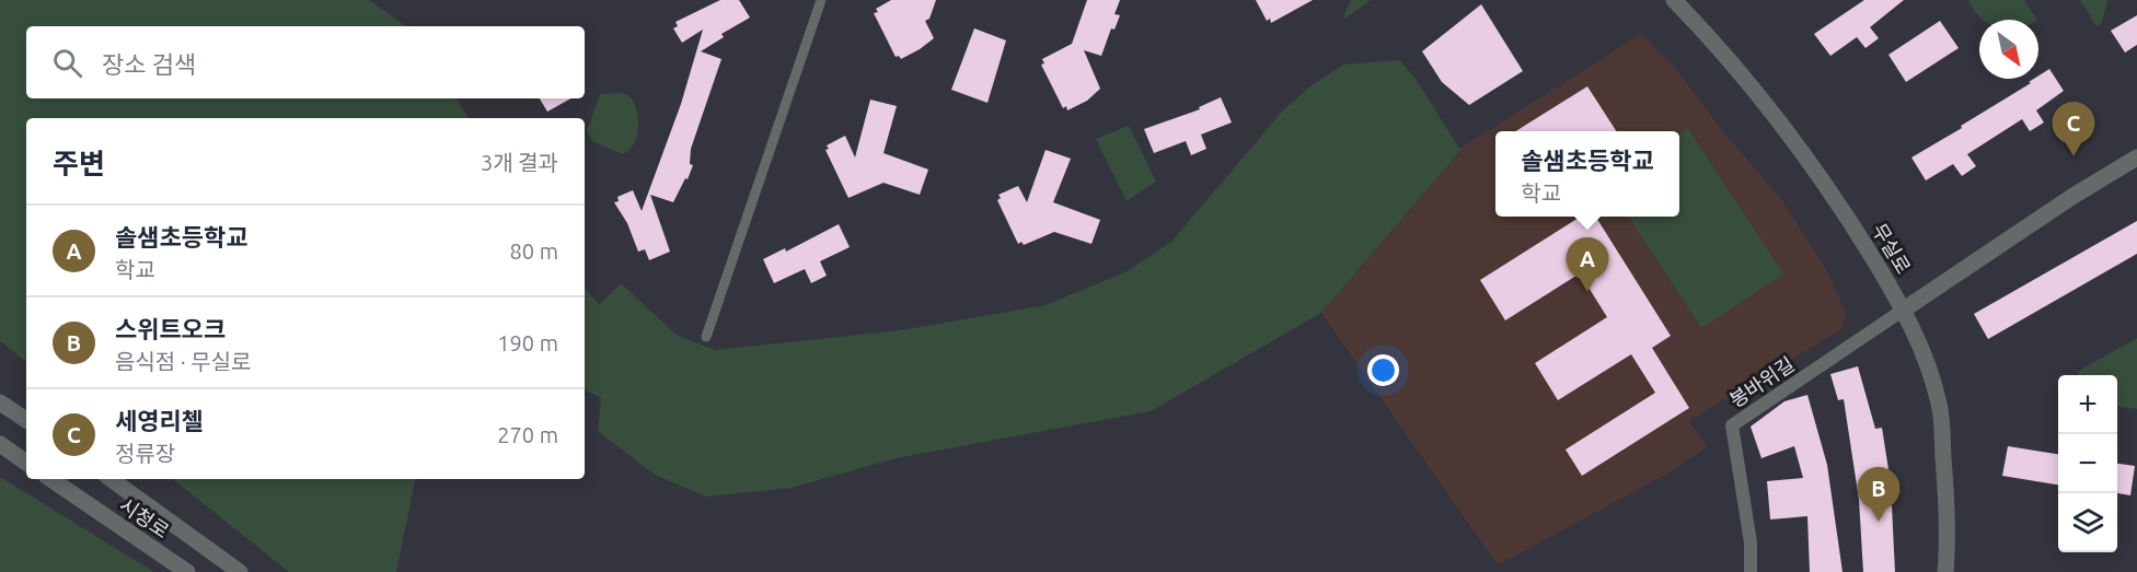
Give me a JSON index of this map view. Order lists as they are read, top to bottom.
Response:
{
  "streets": {
    "street": ["무실로", "봉바위길", "시청로"]
  },
  "crossings": [
    ["무실로", "봉바위길"]
  ],
  "north": "bottom right",
  "page": {
    "search": "장소 검색",
    "pins": ["C", "A", "B"],
    "heading": ["주변", "3개 결과"],
    "popup": ["솔샘초등학교", "학교"],
    "list": [
      {
        "mark": "A",
        "name": "솔샘초등학교",
        "note": "학교",
        "value": "80 m"
      },
      {
        "mark": "B",
        "name": "스위트오크",
        "note": "음식점 · 무실로",
        "value": "190 m"
      },
      {
        "mark": "C",
        "name": "세영리첼",
        "note": "정류장",
        "value": "270 m"
      }
    ],
    "map_buttons": ["+", "−"]
  }
}
